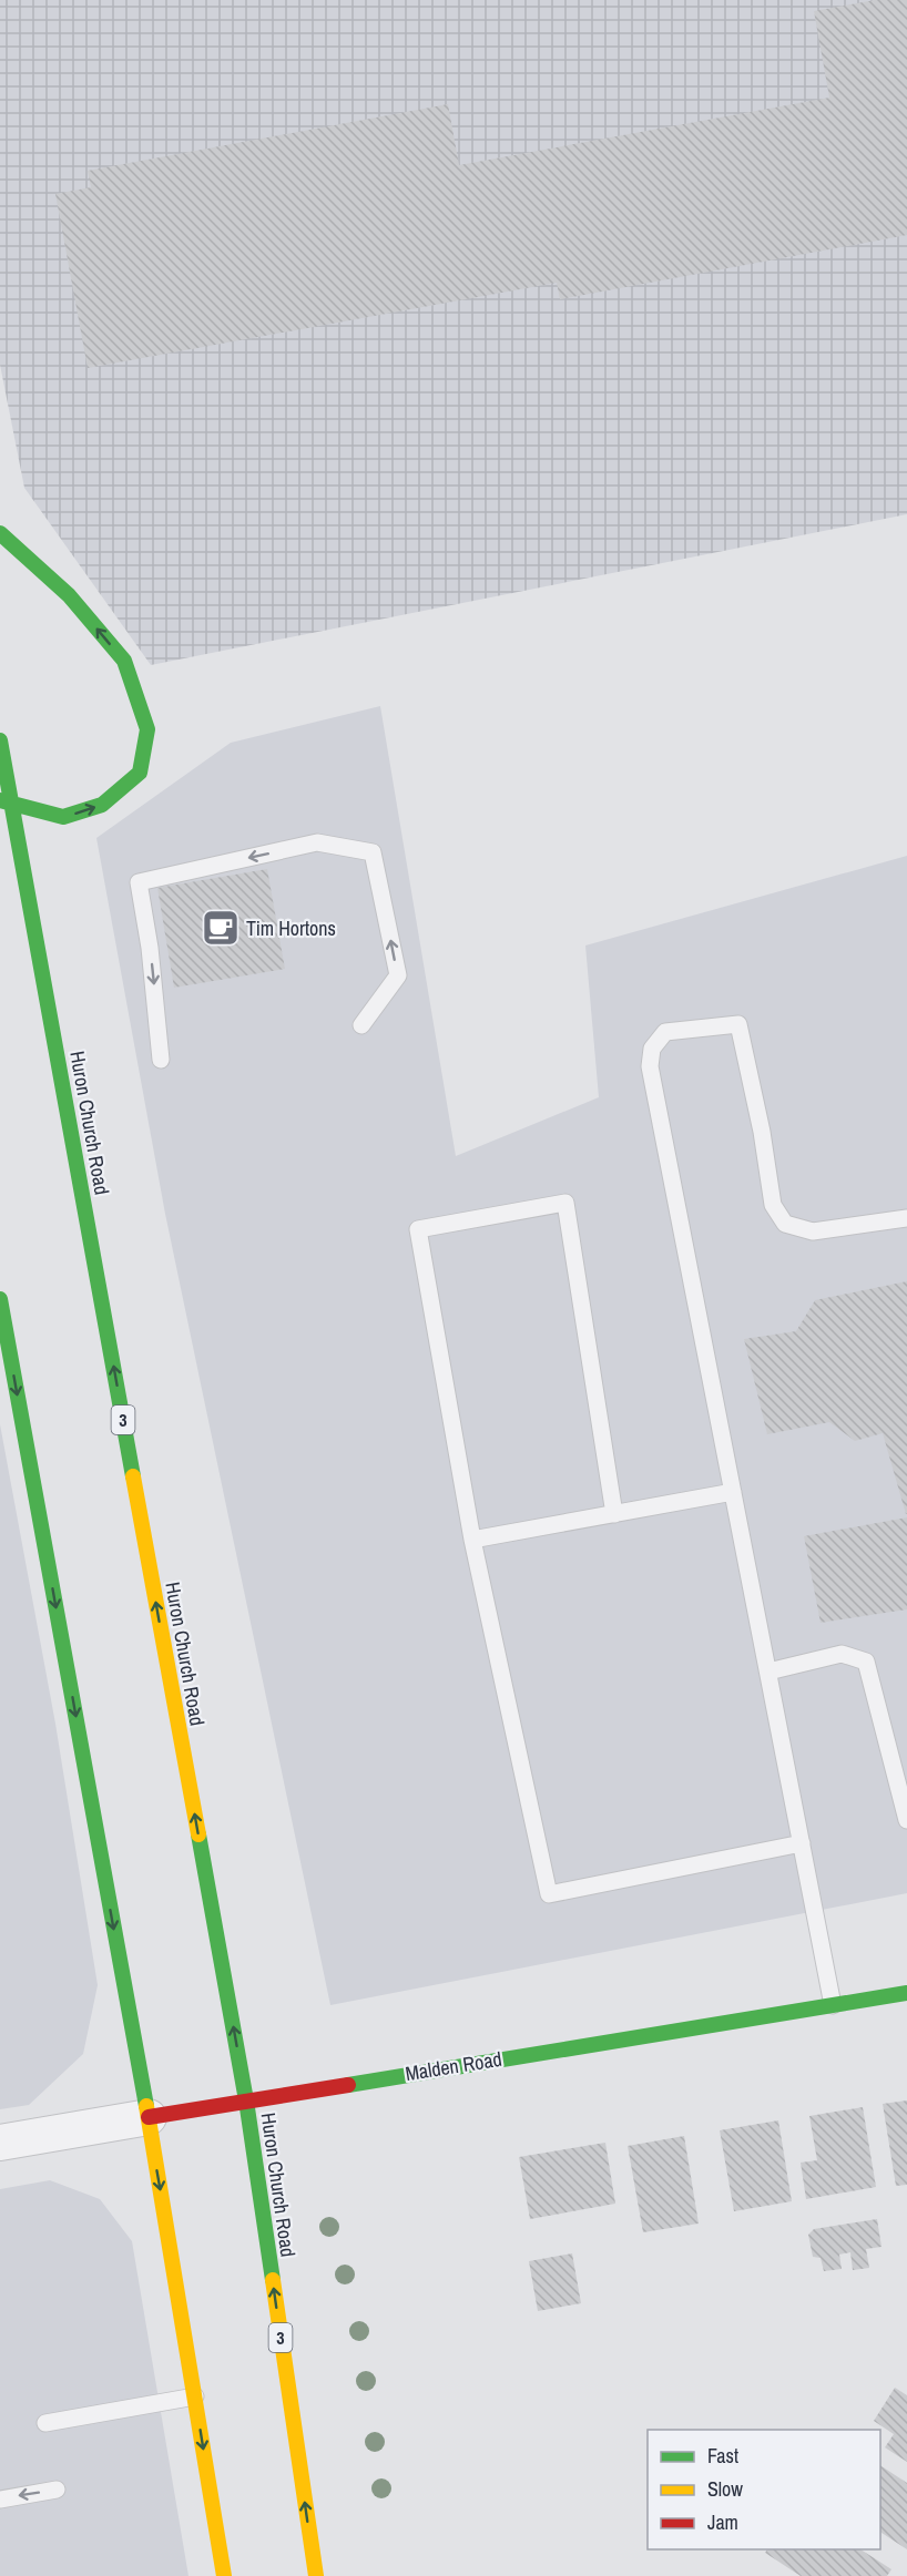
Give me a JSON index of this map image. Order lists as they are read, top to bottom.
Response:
{
  "streets": {
    "main road": ["Huron Church Road", "3", "Malden Road"]
  },
  "crossings": [
    ["Huron Church Road", "Malden Road"]
  ],
  "places": {
    "cafe": ["Tim Hortons"]
  },
  "legend": ["Fast", "Slow", "Jam"]
}
